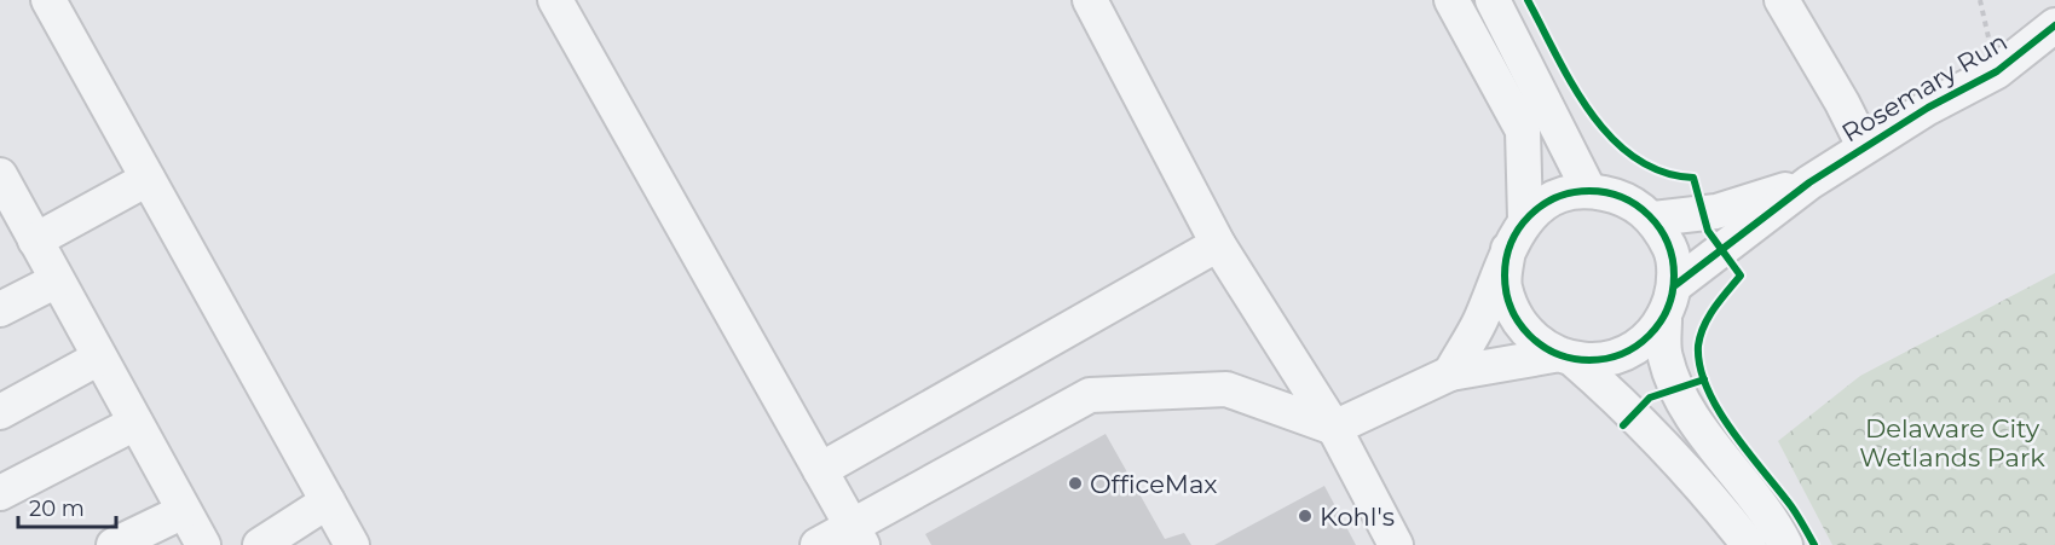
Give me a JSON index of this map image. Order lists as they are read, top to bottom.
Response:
{
  "streets": {
    "street": ["Rosemary Run"]
  },
  "parks": ["Delaware City Wetlands Park"],
  "places": ["OfficeMax", "Kohl's"],
  "scale_bar": "20 m"
}
